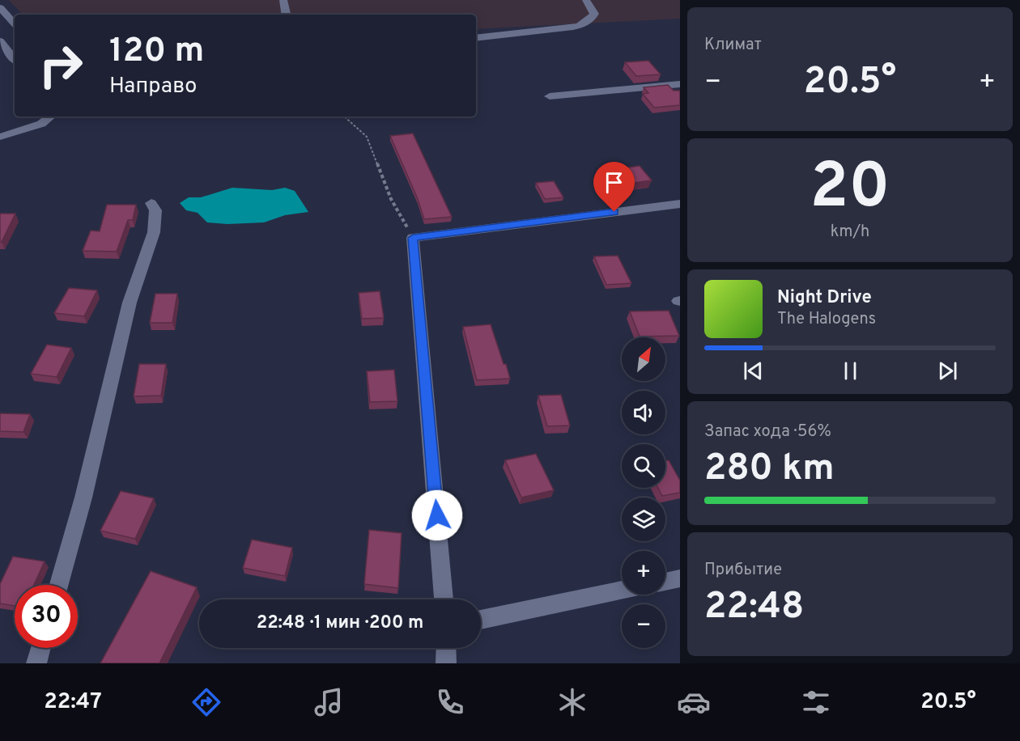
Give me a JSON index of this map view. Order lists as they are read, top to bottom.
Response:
{
  "north": "top right",
  "page": {
    "tile": [
      "Климат",
      ["20", "km/h"],
      ["Запас хода · 56%", "280 km"],
      ["Прибытие", "22:48"]
    ],
    "turn": ["120 m", "Направо"],
    "heat": ["−", "20.5°", "+"],
    "song": ["Night Drive", "The Halogens"],
    "map_buttons": ["+", "−"],
    "limit": "30",
    "trip": "22:48 · 1 мин · 200 m",
    "tabs": ["22:47", "20.5°"]
  }
}
